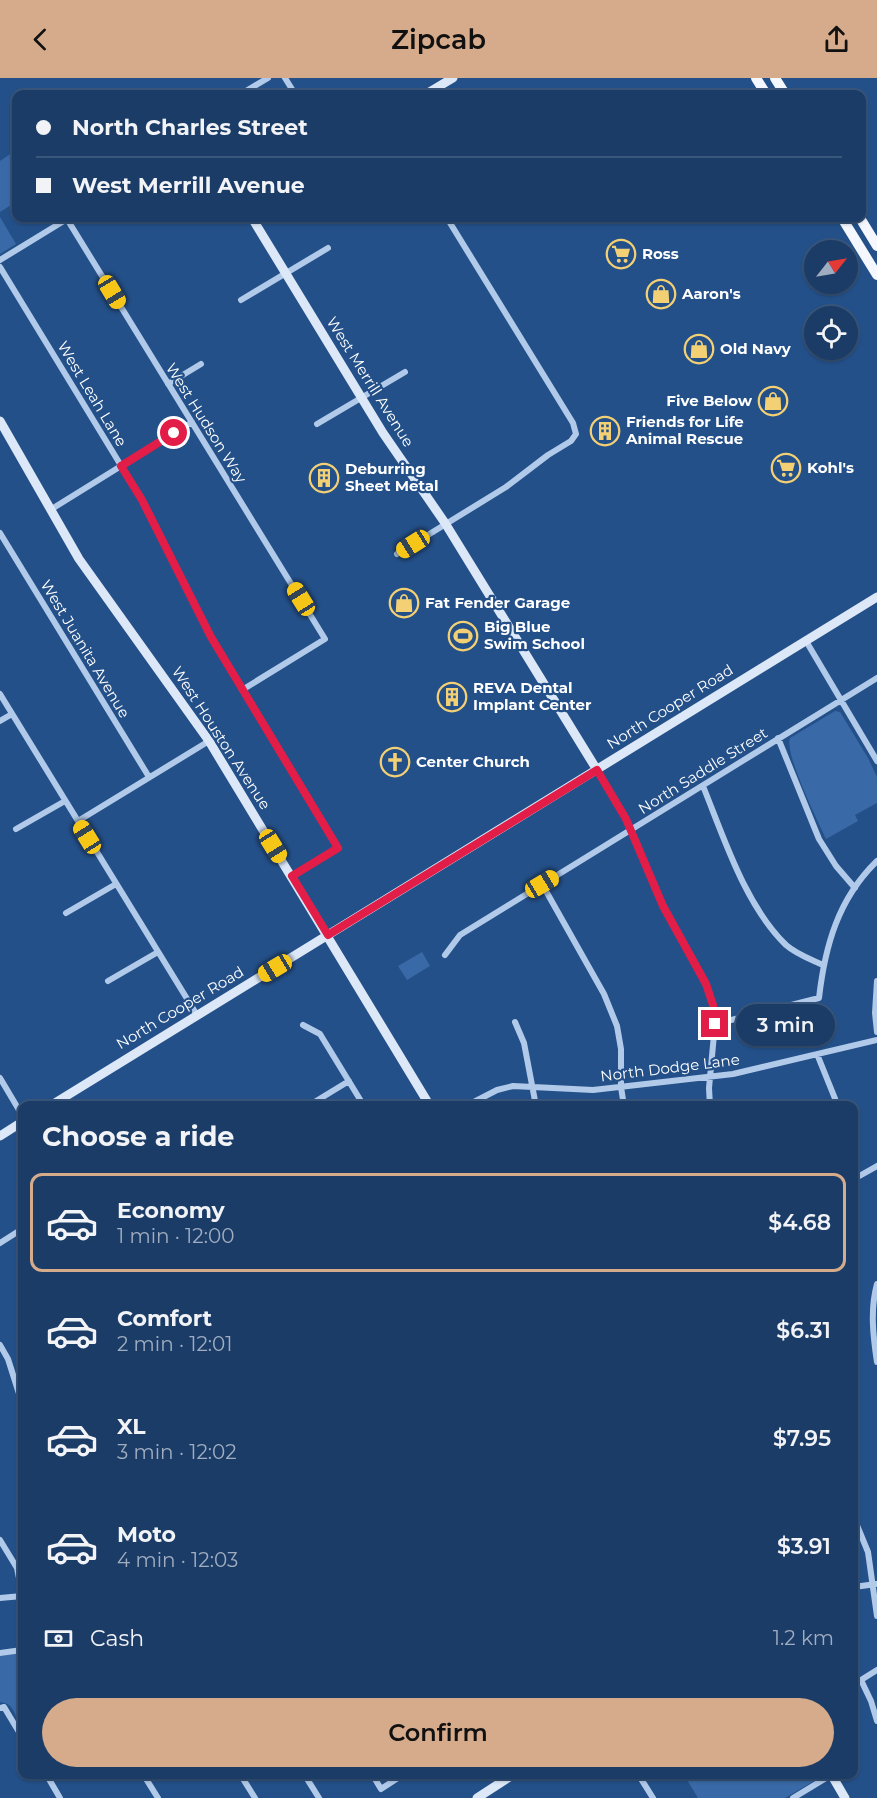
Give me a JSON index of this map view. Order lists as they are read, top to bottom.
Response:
{
  "streets": {
    "street": [
      "West Merrill Avenue",
      "West Leah Lane",
      "West Hudson Way",
      "West Juanita Avenue",
      "North Cooper Road",
      "West Houston Avenue",
      "North Saddle Street",
      "North Dodge Lane"
    ]
  },
  "crossings": [
    ["West Merrill Avenue", "North Cooper Road"],
    ["West Merrill Avenue", "North Saddle Street"],
    ["West Merrill Avenue", "North Dodge Lane"],
    ["West Leah Lane", "West Hudson Way"],
    ["West Leah Lane", "West Houston Avenue"],
    ["North Cooper Road", "West Houston Avenue"]
  ],
  "places": {
    "supermarket": ["Ross", "Kohl's"],
    "shop": [
      "Aaron's",
      "Old Navy",
      "Five Below",
      "Fat Fender Garage"
    ],
    "building": ["Friends for Life Animal Rescue", "Deburring Sheet Metal", "REVA Dental Implant Center"],
    "sports": ["Big Blue Swim School"],
    "church": ["Center Church"]
  },
  "north": "top right",
  "page": {
    "header": "Zipcab",
    "banner": ["North Charles Street", "West Merrill Avenue"],
    "bubble": "3 min",
    "heading": "Choose a ride",
    "list": [
      {
        "name": "Economy",
        "note": "1 min · 12:00",
        "value": "$4.68"
      },
      {
        "name": "Comfort",
        "note": "2 min · 12:01",
        "value": "$6.31"
      },
      {
        "name": "XL",
        "note": "3 min · 12:02",
        "value": "$7.95"
      },
      {
        "name": "Moto",
        "note": "4 min · 12:03",
        "value": "$3.91"
      }
    ],
    "pay": ["Cash", "1.2 km"],
    "buttons": "Confirm"
  }
}
